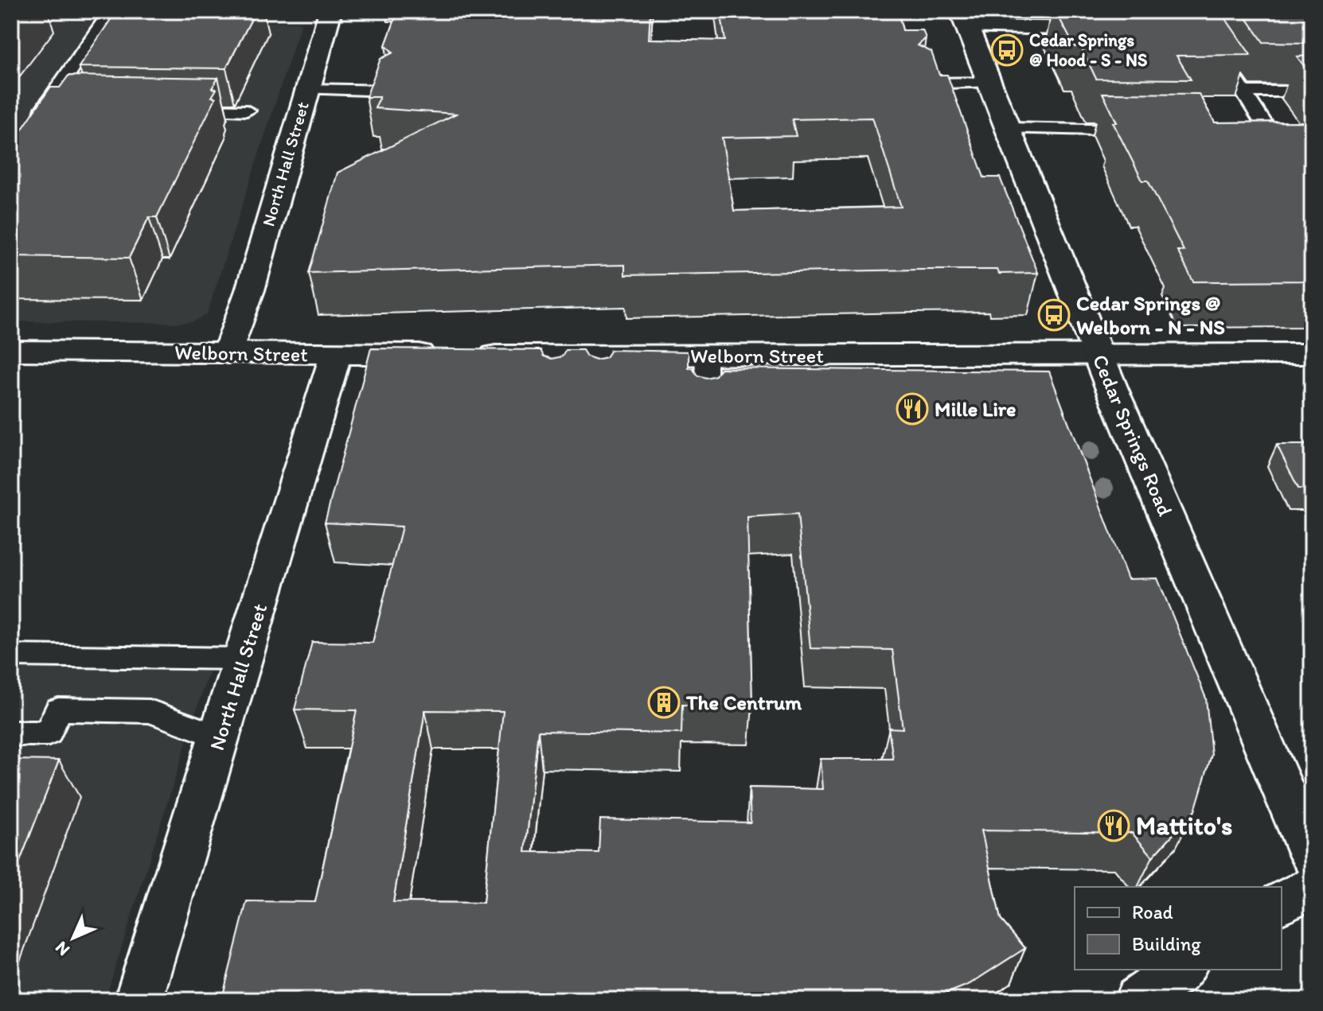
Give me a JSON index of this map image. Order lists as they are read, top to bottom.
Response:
{
  "streets": {
    "street": ["North Hall Street", "Welborn Street", "Cedar Springs Road"]
  },
  "crossings": [
    ["North Hall Street", "Welborn Street"],
    ["Welborn Street", "Cedar Springs Road"]
  ],
  "places": {
    "bus stop": ["Cedar Springs @ Hood - S - NS", "Cedar Springs @ Welborn - N - NS"],
    "restaurant": ["Mille Lire", "Mattito's"],
    "building": ["The Centrum"]
  },
  "legend": ["Road", "Building"],
  "north": "bottom left"
}
